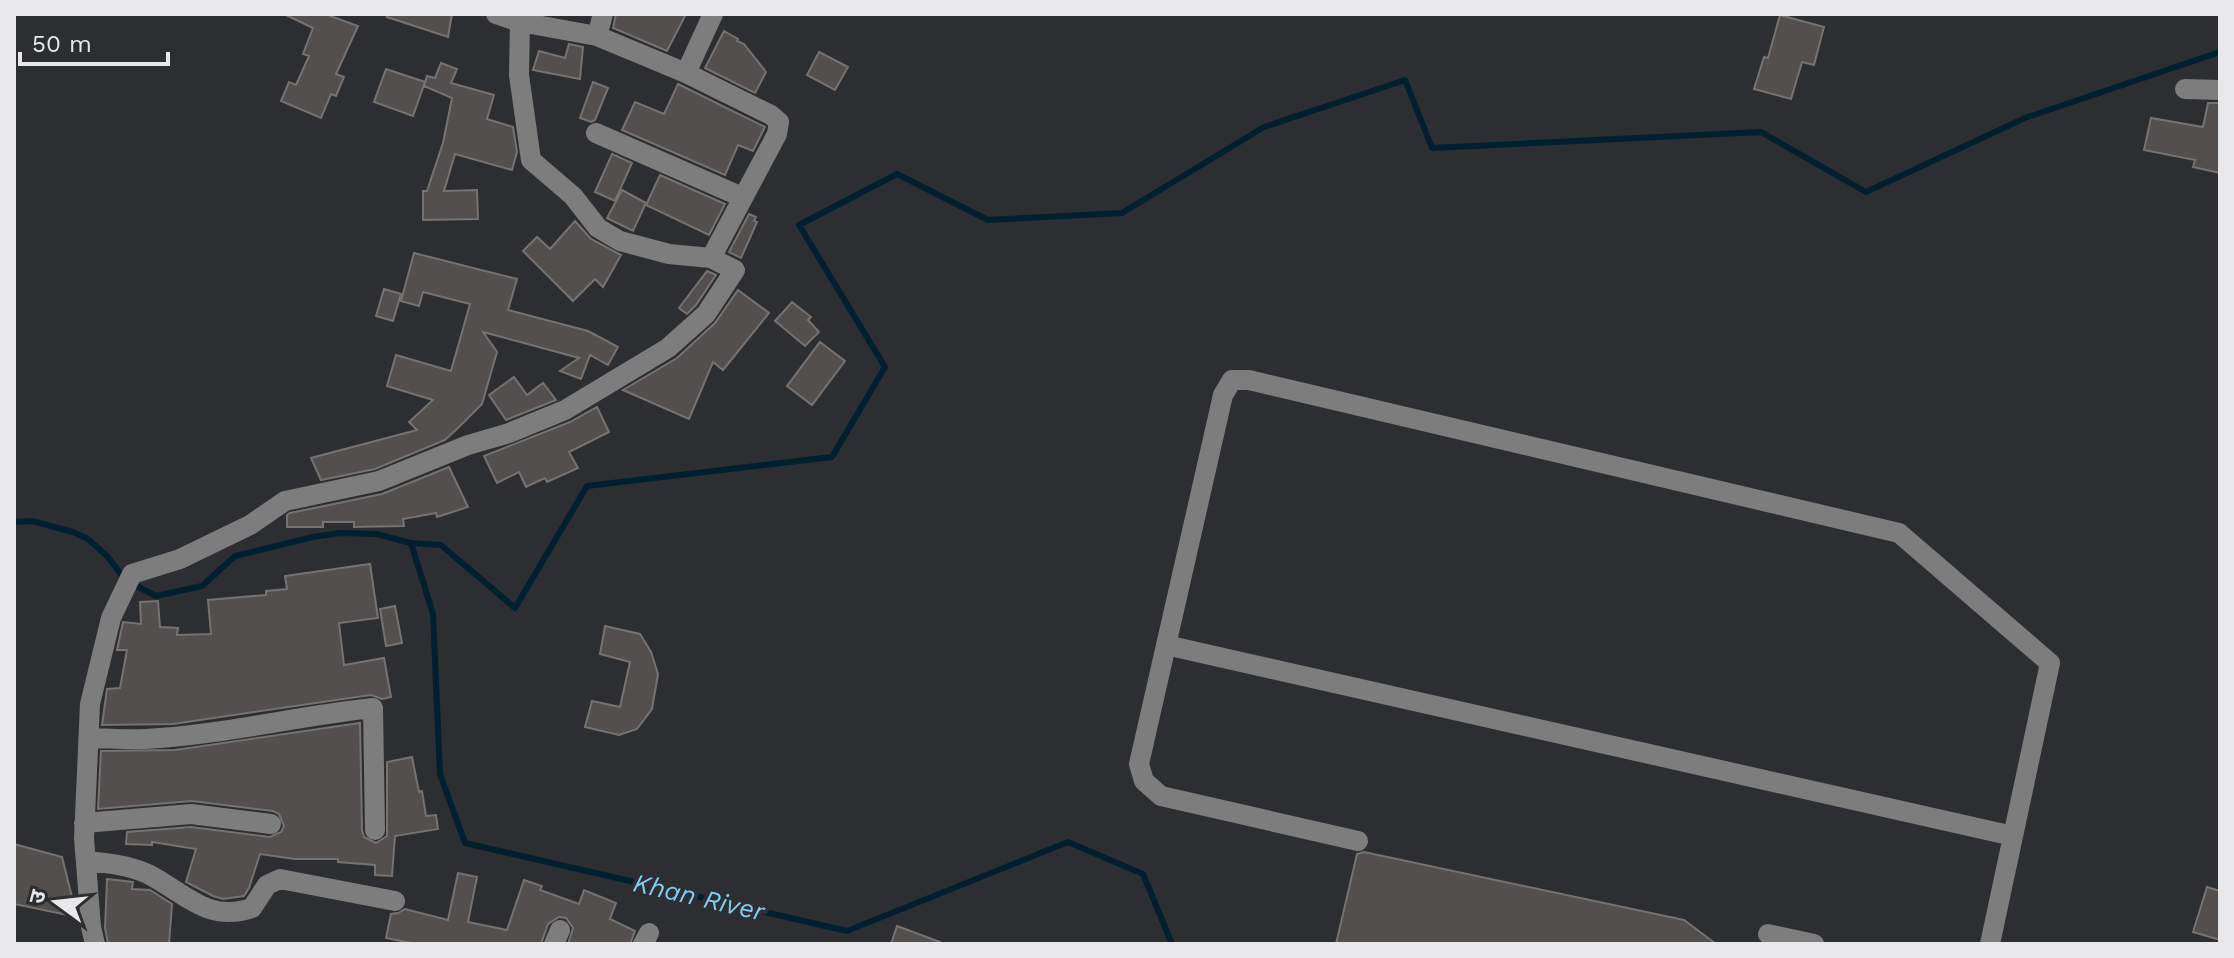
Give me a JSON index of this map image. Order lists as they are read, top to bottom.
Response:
{
  "water": ["Khan River"],
  "scale_bar": "50 m",
  "north": "left"
}
